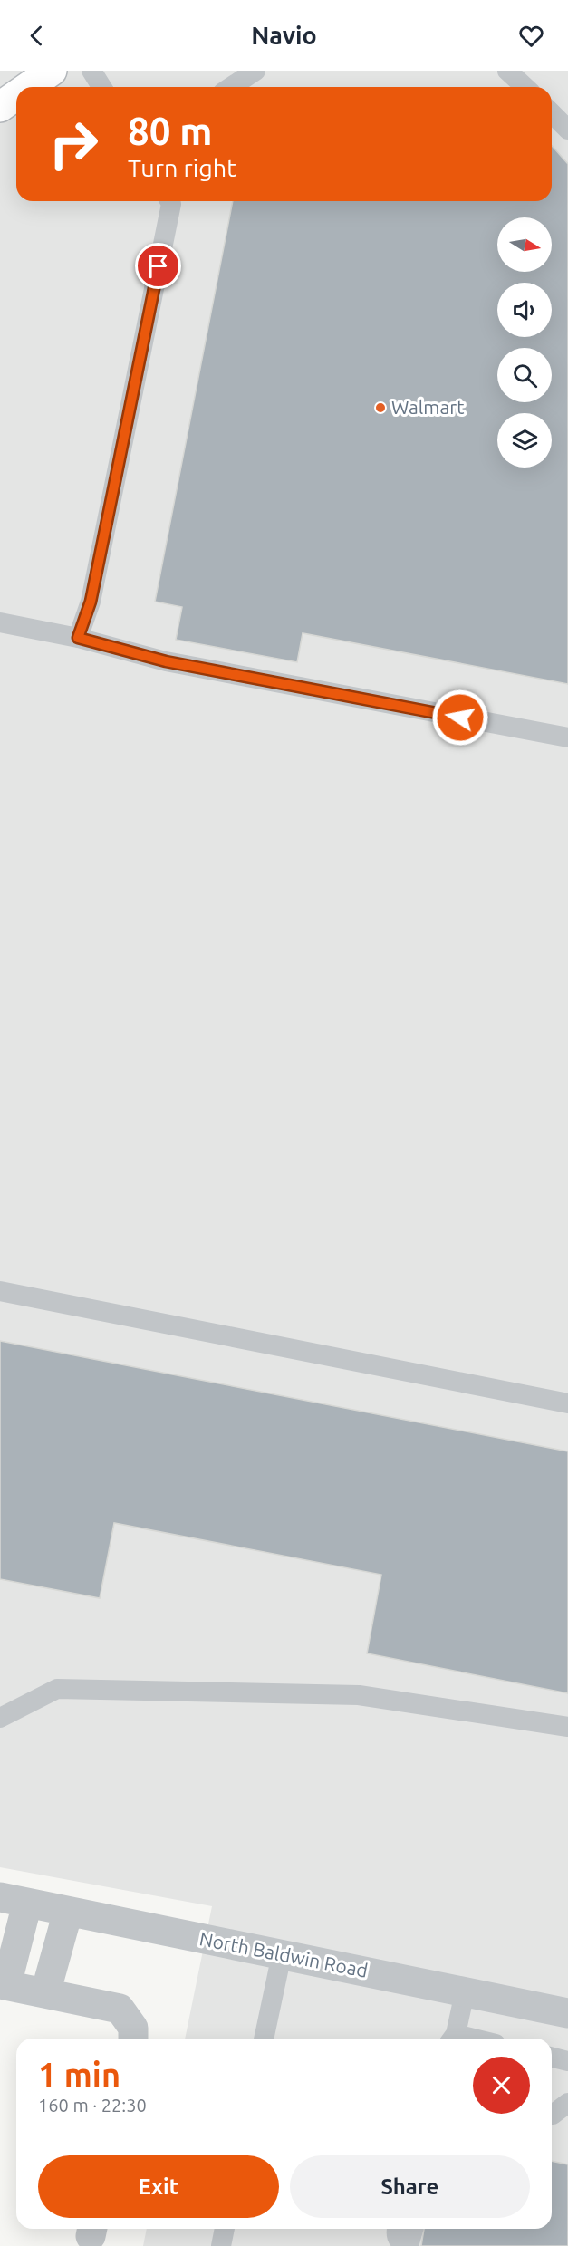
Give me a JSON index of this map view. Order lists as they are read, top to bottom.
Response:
{
  "streets": {
    "street": ["North Baldwin Road"]
  },
  "places": ["Walmart"],
  "north": "right",
  "page": {
    "header": "Navio",
    "turn": ["80 m", "Turn right"],
    "heading": ["1 min", "160 m · 22:30"],
    "buttons": ["Exit", "Share"]
  }
}
